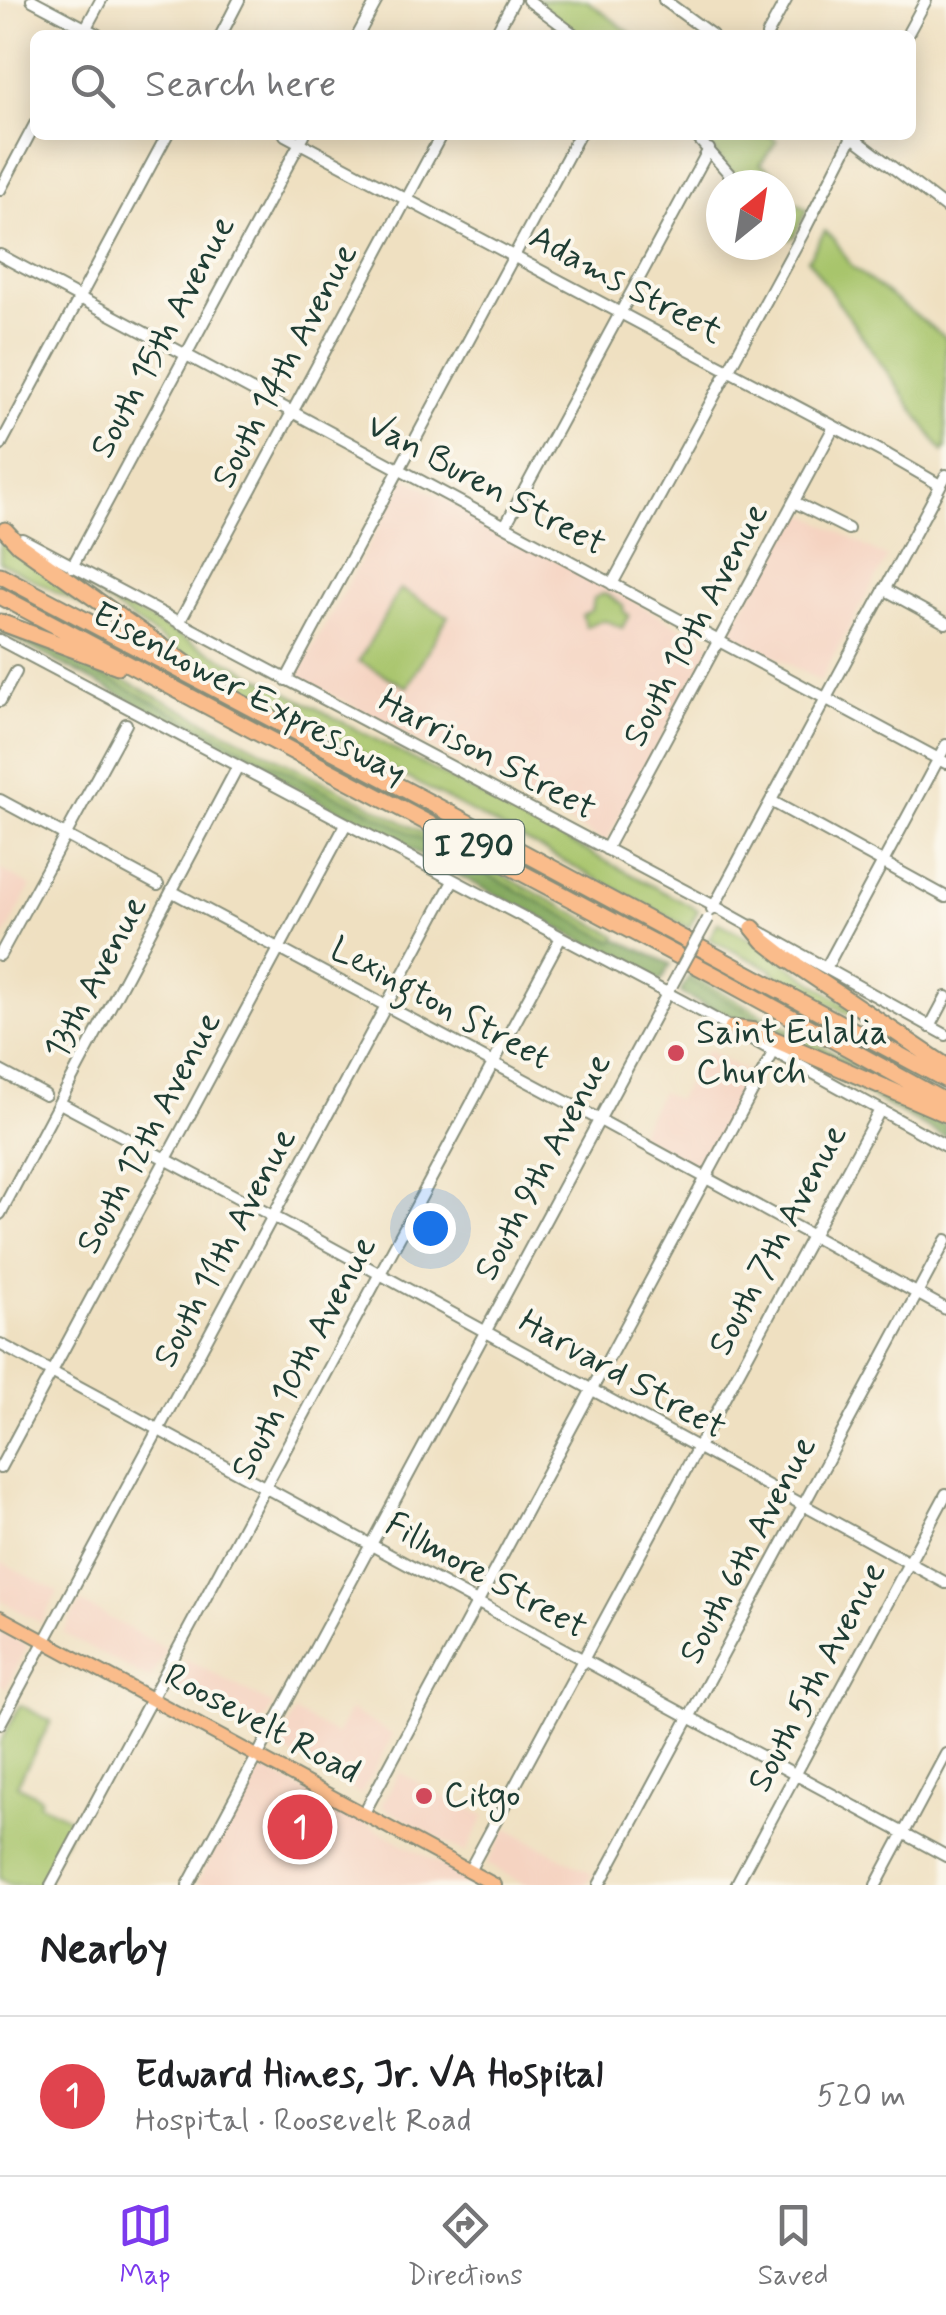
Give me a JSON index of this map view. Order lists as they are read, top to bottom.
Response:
{
  "streets": {
    "highway": ["Eisenhower Expressway", "I 290"],
    "main road": ["Roosevelt Road"],
    "street": [
      "Adams Street",
      "South 15th Avenue",
      "South 14th Avenue",
      "Van Buren Street",
      "South 10th Avenue",
      "Harrison Street",
      "13th Avenue",
      "Lexington Street",
      "South 12th Avenue",
      "South 9th Avenue",
      "South 7th Avenue",
      "South 11th Avenue",
      "Harvard Street",
      "South 6th Avenue",
      "Fillmore Street",
      "South 5th Avenue"
    ]
  },
  "crossings": [
    ["Adams Street", "South 14th Avenue"],
    ["Adams Street", "South 10th Avenue"],
    ["Adams Street", "South 9th Avenue"],
    ["South 15th Avenue", "Van Buren Street"],
    ["South 15th Avenue", "Harrison Street"],
    ["South 14th Avenue", "Van Buren Street"],
    ["South 14th Avenue", "Harrison Street"],
    ["Van Buren Street", "South 10th Avenue"],
    ["Van Buren Street", "South 9th Avenue"],
    ["South 10th Avenue", "Harrison Street"],
    ["South 10th Avenue", "Lexington Street"],
    ["South 10th Avenue", "Harvard Street"],
    ["South 10th Avenue", "Fillmore Street"],
    ["South 10th Avenue", "Roosevelt Road"],
    ["Harrison Street", "South 9th Avenue"],
    ["13th Avenue", "Lexington Street"],
    ["13th Avenue", "Harvard Street"],
    ["Lexington Street", "South 12th Avenue"],
    ["Lexington Street", "South 9th Avenue"],
    ["Lexington Street", "South 7th Avenue"],
    ["Lexington Street", "South 11th Avenue"],
    ["Lexington Street", "South 6th Avenue"],
    ["South 12th Avenue", "Harvard Street"],
    ["South 12th Avenue", "Fillmore Street"],
    ["South 9th Avenue", "Harvard Street"],
    ["South 9th Avenue", "Fillmore Street"],
    ["South 9th Avenue", "Roosevelt Road"],
    ["South 7th Avenue", "Harvard Street"],
    ["South 7th Avenue", "Fillmore Street"],
    ["South 7th Avenue", "Roosevelt Road"],
    ["South 11th Avenue", "Harvard Street"],
    ["South 11th Avenue", "Fillmore Street"],
    ["South 11th Avenue", "Roosevelt Road"],
    ["Harvard Street", "South 6th Avenue"],
    ["Harvard Street", "South 5th Avenue"],
    ["South 6th Avenue", "Fillmore Street"],
    ["Fillmore Street", "South 5th Avenue"]
  ],
  "places": ["Saint Eulalia Church", "Citgo"],
  "north": "top right",
  "page": {
    "search": "Search here",
    "pins": "1",
    "heading": "Nearby",
    "list": [
      {
        "mark": "1",
        "name": "Edward Hines, Jr. VA Hospital",
        "note": "Hospital · Roosevelt Road",
        "value": "520 m"
      }
    ],
    "nav": ["Map", "Directions", "Saved"]
  }
}
